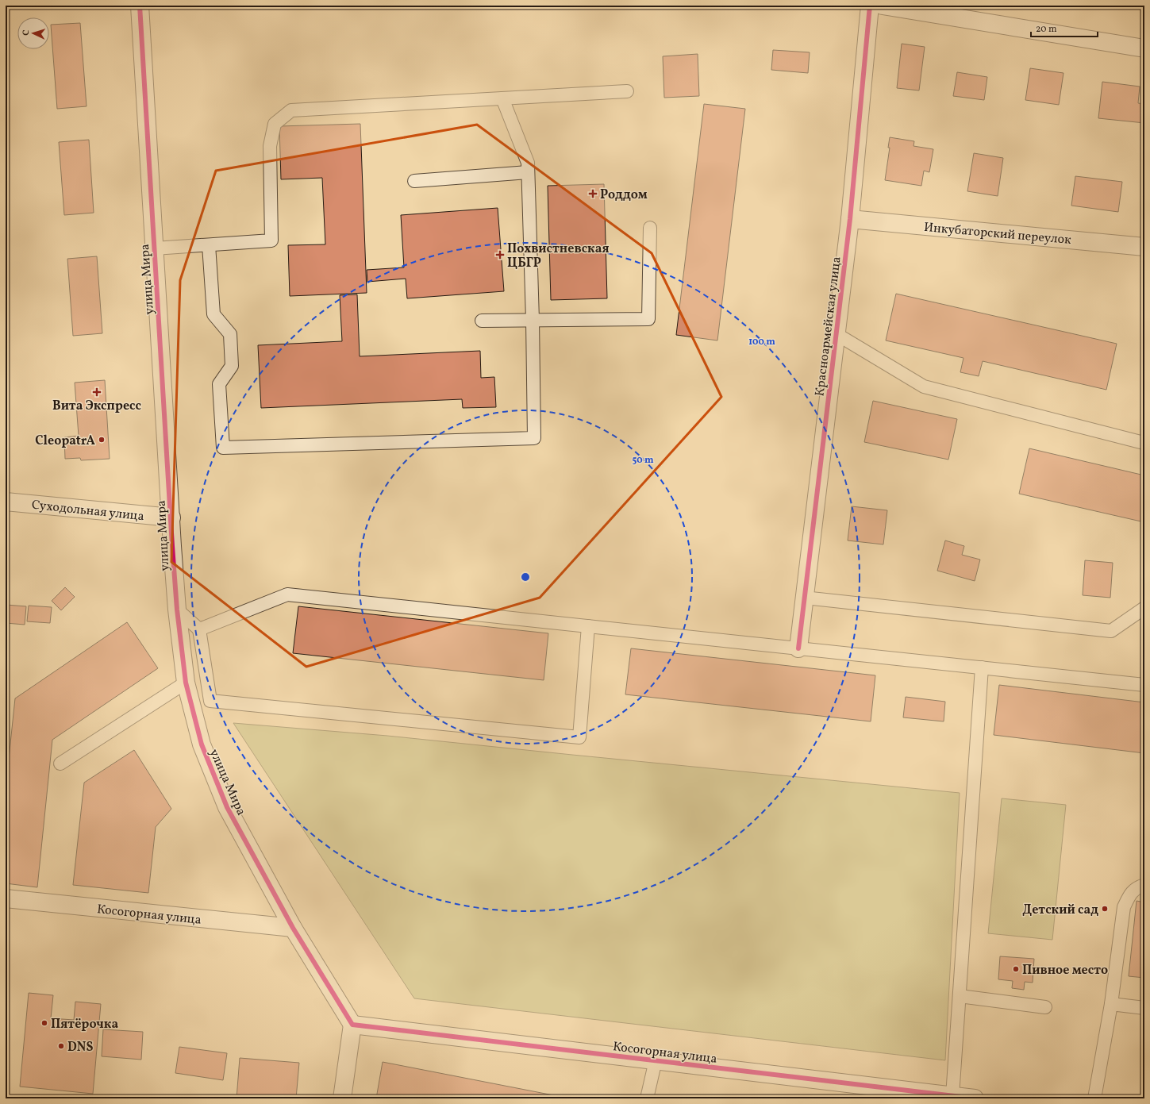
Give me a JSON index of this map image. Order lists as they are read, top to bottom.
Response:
{
  "streets": {
    "street": [
      "Инкубаторский переулок",
      "улица Мира",
      "Красноармейская улица",
      "Суходольная улица",
      "Косогорная улица"
    ]
  },
  "crossings": [
    ["Инкубаторский переулок", "Красноармейская улица"],
    ["улица Мира", "Суходольная улица"],
    ["улица Мира", "Косогорная улица"]
  ],
  "places": {
    "health": ["Роддом", "Похвистневская ЦБГР", "Вита Экспресс"],
    "other": [
      "CleopatrA",
      "Детский сад",
      "Пивное место",
      "Пятёрочка",
      "DNS"
    ]
  },
  "scale_bar": "20 m",
  "north": "left",
  "rings": ["100 m", "50 m"]
}
